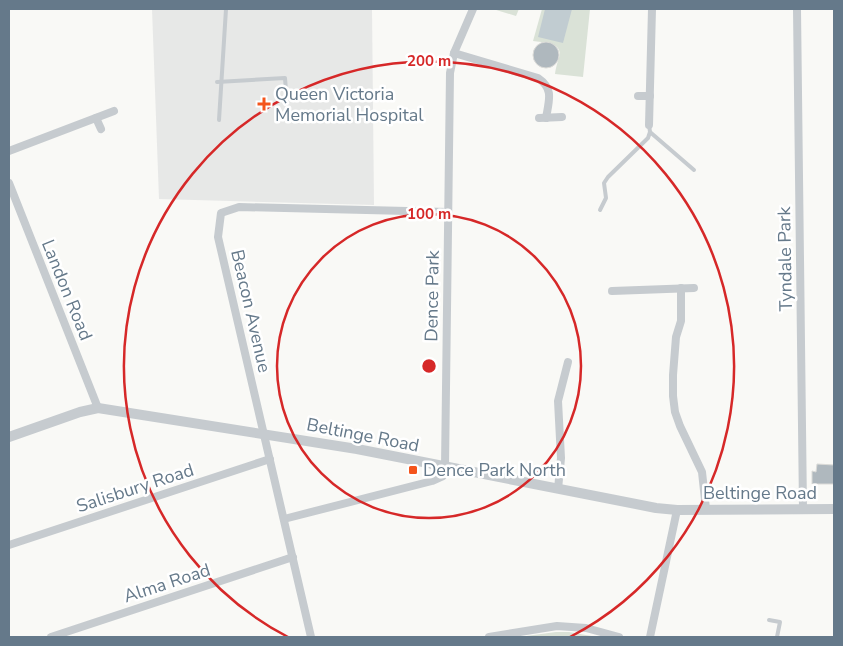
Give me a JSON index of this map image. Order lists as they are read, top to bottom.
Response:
{
  "streets": {
    "street": [
      "Tyndale Park",
      "Landon Road",
      "Dence Park",
      "Beacon Avenue",
      "Beltinge Road",
      "Salisbury Road",
      "Alma Road"
    ]
  },
  "crossings": [
    ["Tyndale Park", "Beltinge Road"],
    ["Landon Road", "Beltinge Road"],
    ["Dence Park", "Beacon Avenue"],
    ["Dence Park", "Beltinge Road"],
    ["Beacon Avenue", "Beltinge Road"],
    ["Beacon Avenue", "Salisbury Road"],
    ["Beacon Avenue", "Alma Road"]
  ],
  "places": {
    "health": ["Queen Victoria Memorial Hospital"],
    "transit": ["Dence Park North"]
  },
  "rings": ["200 m", "100 m"]
}
